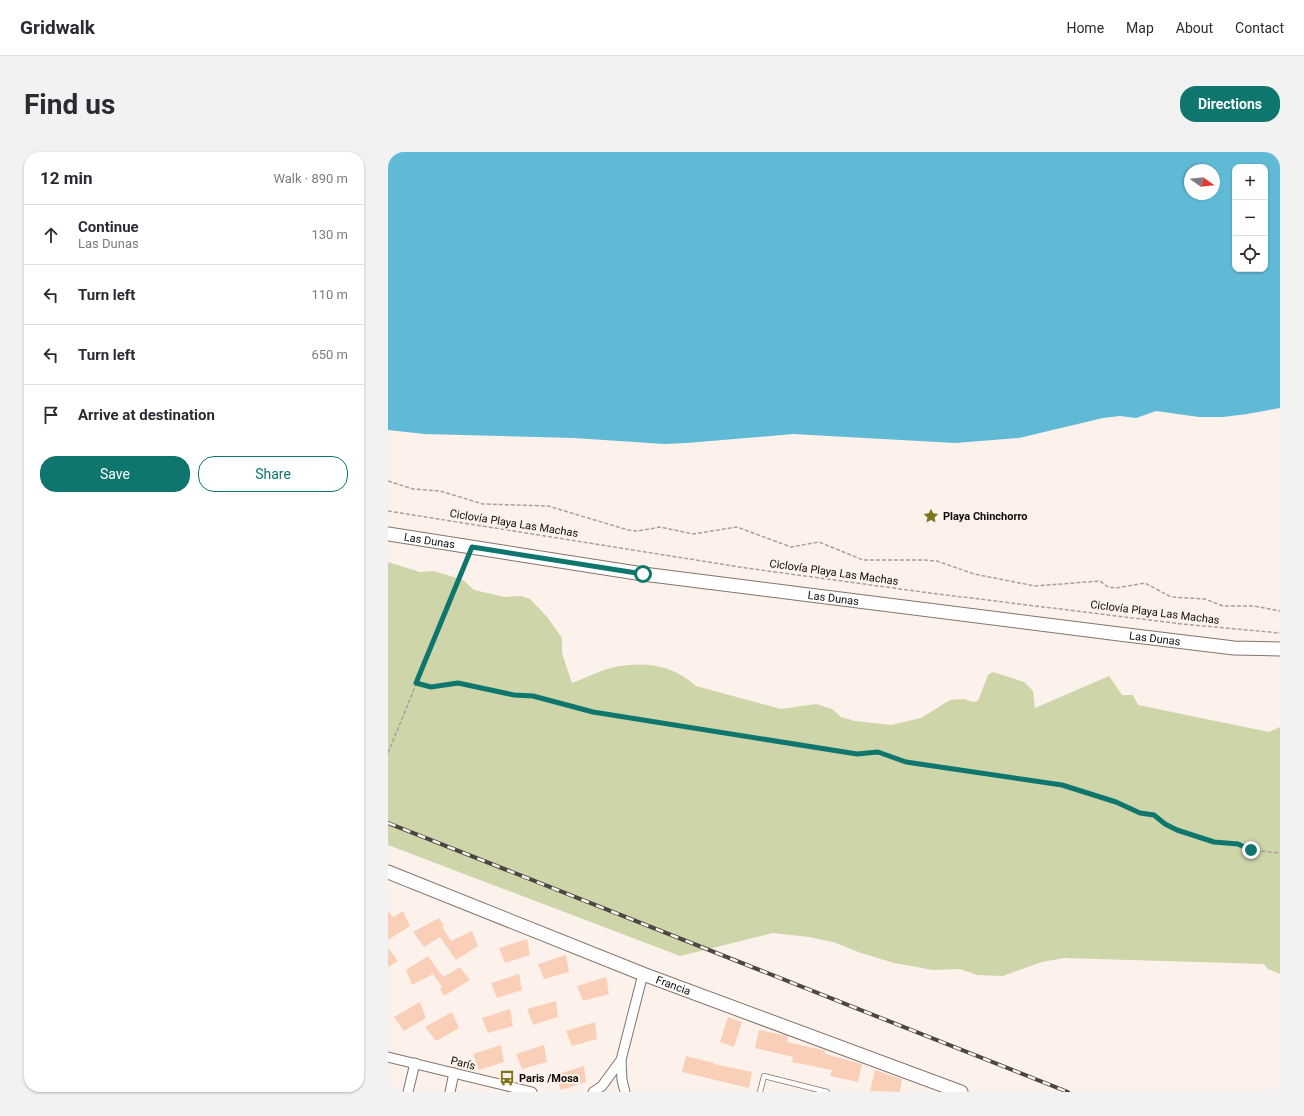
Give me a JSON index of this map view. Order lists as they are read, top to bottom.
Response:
{
  "streets": {
    "main road": ["Las Dunas", "Francia"],
    "street": ["París"],
    "path": ["Ciclovía Playa Las Machas"]
  },
  "places": {
    "place": ["Playa Chinchorro"],
    "bus stop": ["Paris /Mosa"]
  },
  "north": "right",
  "page": {
    "header": "Gridwalk",
    "nav": [
      "Home",
      "Map",
      "About",
      "Contact"
    ],
    "buttons": [
      "Directions",
      ["Save", "Share"]
    ],
    "title": "Find us",
    "heading": ["12 min", "Walk · 890 m"],
    "map_buttons": ["+", "−"],
    "list": [
      ["Continue", "Las Dunas", "130 m"],
      ["Turn left", "110 m"],
      ["Turn left", "650 m"],
      "Arrive at destination"
    ]
  }
}
